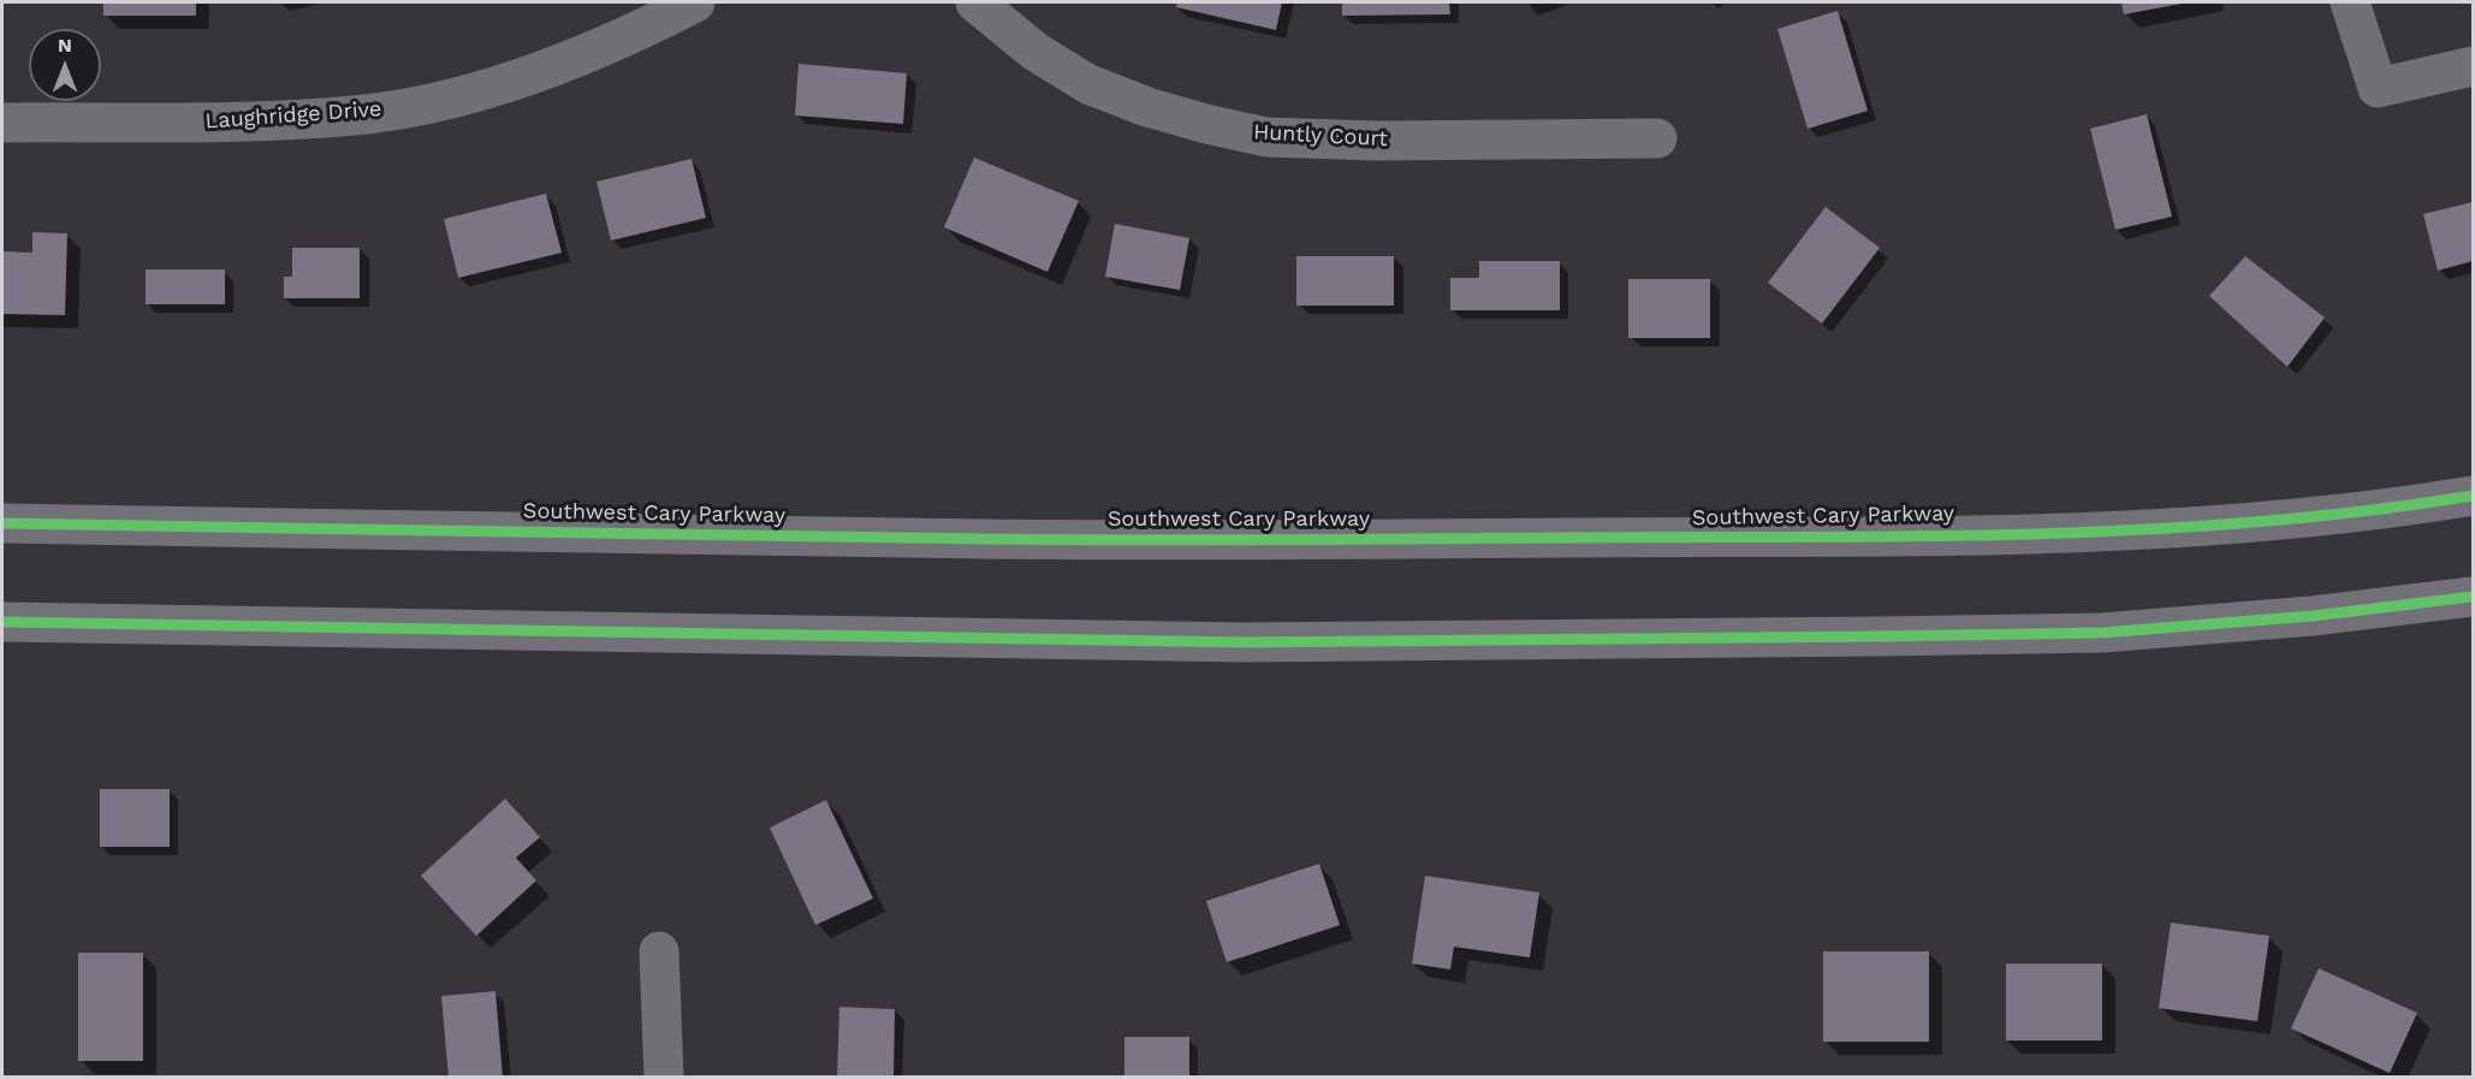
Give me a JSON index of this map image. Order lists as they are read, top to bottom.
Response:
{
  "streets": {
    "main road": ["Southwest Cary Parkway"],
    "street": ["Laughridge Drive", "Huntly Court"]
  },
  "north": "top"
}
